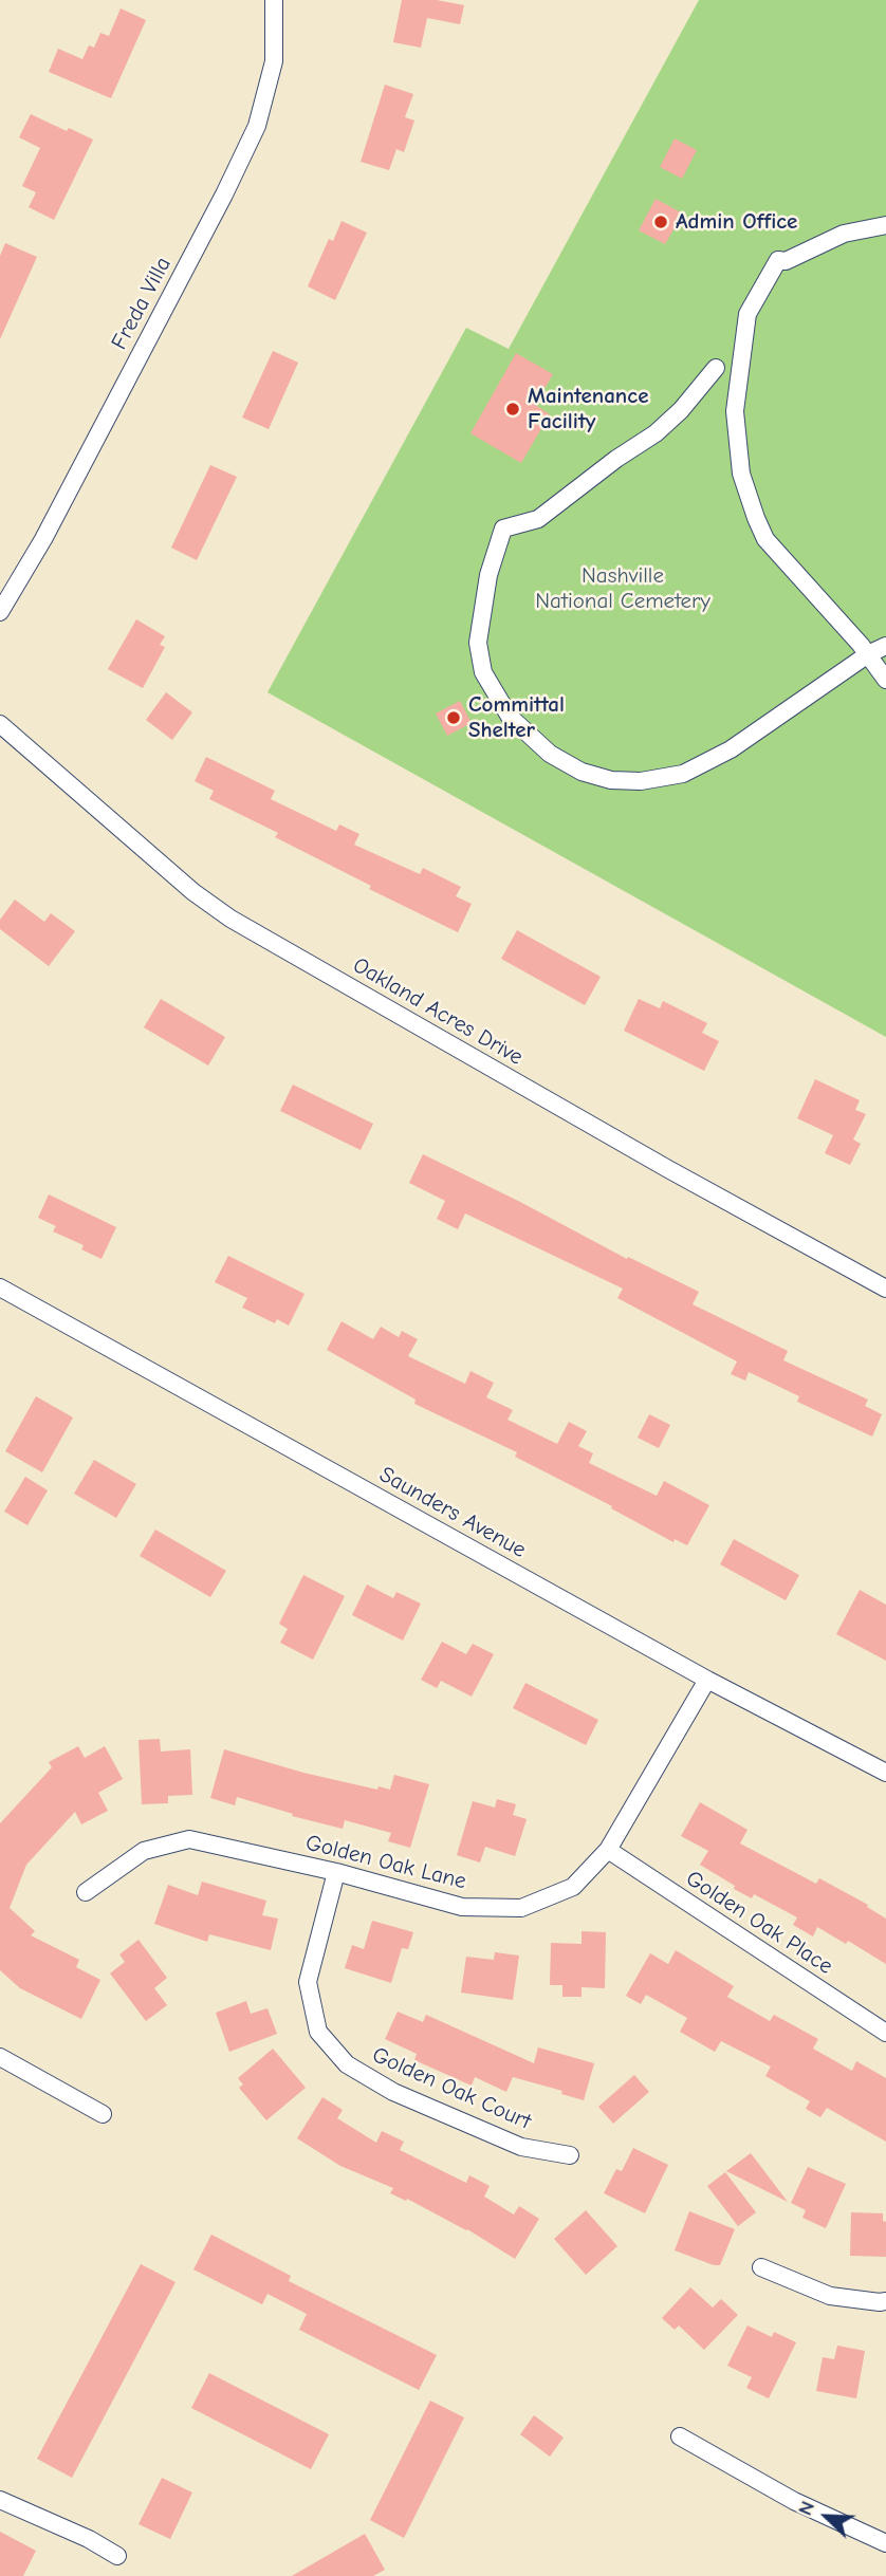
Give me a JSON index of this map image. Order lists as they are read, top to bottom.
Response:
{
  "streets": {
    "street": [
      "Freda Villa",
      "Oakland Acres Drive",
      "Saunders Avenue",
      "Golden Oak Lane",
      "Golden Oak Place",
      "Golden Oak Court"
    ]
  },
  "crossings": [
    ["Saunders Avenue", "Golden Oak Lane"],
    ["Golden Oak Lane", "Golden Oak Place"],
    ["Golden Oak Lane", "Golden Oak Court"]
  ],
  "parks": ["Nashville National Cemetery"],
  "places": ["Admin Office", "Maintenance Facility", "Committal Shelter"],
  "north": "top left"
}
